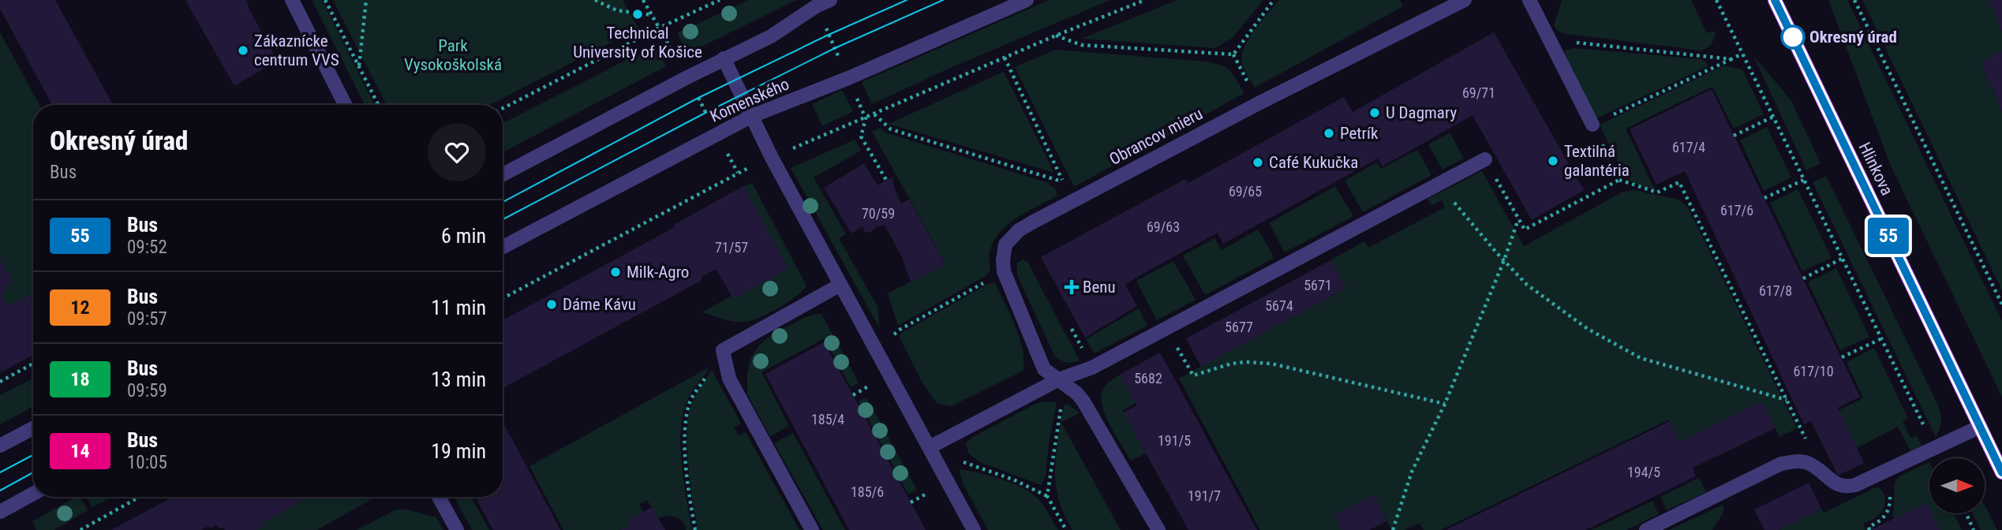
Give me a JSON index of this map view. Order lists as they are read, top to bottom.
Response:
{
  "streets": {
    "main road": ["Hlinkova"],
    "street": ["Komenského", "Obrancov mieru"]
  },
  "parks": ["Park Vysokoškolská"],
  "places": {
    "other": [
      "Technical University of Košice",
      "Okresný úrad",
      "Zákaznícke centrum VVS",
      "U Dagmary",
      "Petrík",
      "Textilná galantéria",
      "Café Kukučka",
      "Milk-Agro",
      "Dáme Kávu"
    ],
    "health": ["Benu"]
  },
  "lines": ["bus line 55"],
  "house_numbers": [
    "69/71",
    "617/4",
    "69/65",
    "617/6",
    "70/59",
    "69/63",
    "71/57",
    "5671",
    "617/8",
    "5674",
    "5677",
    "617/10",
    "5682",
    "185/4",
    "191/5",
    "194/5",
    "185/6",
    "191/7"
  ],
  "north": "right",
  "page": {
    "on_map": "55",
    "heading": ["Okresný úrad", "Bus"],
    "list": [
      {
        "mark": "55",
        "name": "Bus",
        "note": "09:52",
        "value": "6 min"
      },
      {
        "mark": "12",
        "name": "Bus",
        "note": "09:57",
        "value": "11 min"
      },
      {
        "mark": "18",
        "name": "Bus",
        "note": "09:59",
        "value": "13 min"
      },
      {
        "mark": "14",
        "name": "Bus",
        "note": "10:05",
        "value": "19 min"
      }
    ]
  }
}
